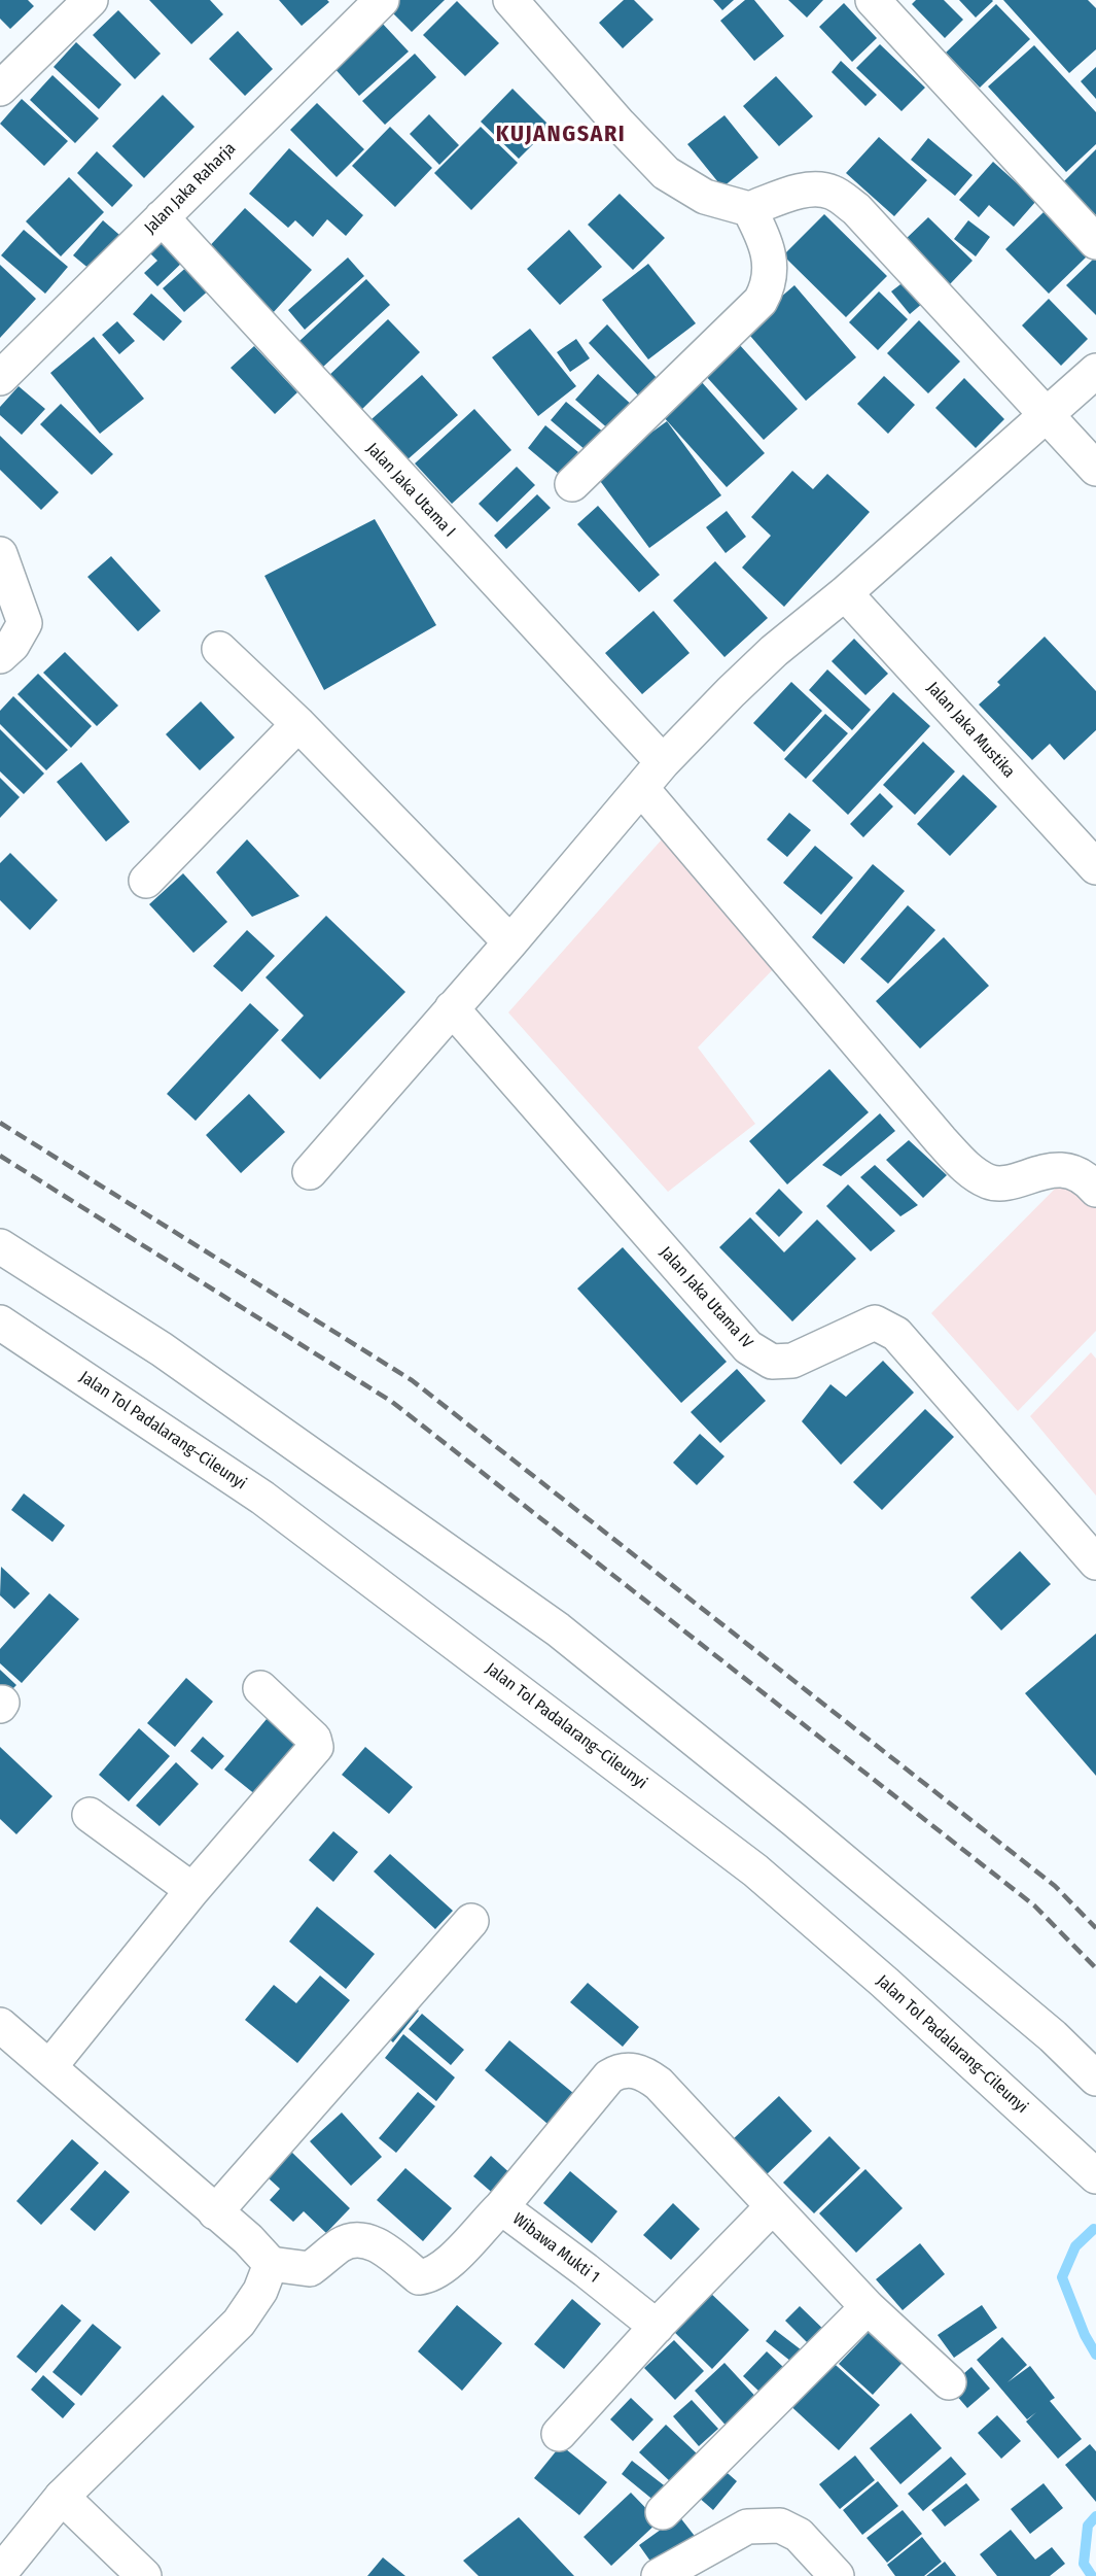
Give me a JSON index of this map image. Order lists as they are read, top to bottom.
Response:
{
  "streets": {
    "main road": [
      "Jalan Jaka Raharja",
      "Jalan Jaka Utama I",
      "Jalan Jaka Mustika",
      "Jalan Jaka Utama IV",
      "Jalan Tol Padalarang–Cileunyi",
      "Wibawa Mukti 1"
    ]
  },
  "crossings": [
    ["Jalan Jaka Raharja", "Jalan Jaka Utama I"]
  ],
  "districts": ["KUJANGSARI"]
}
